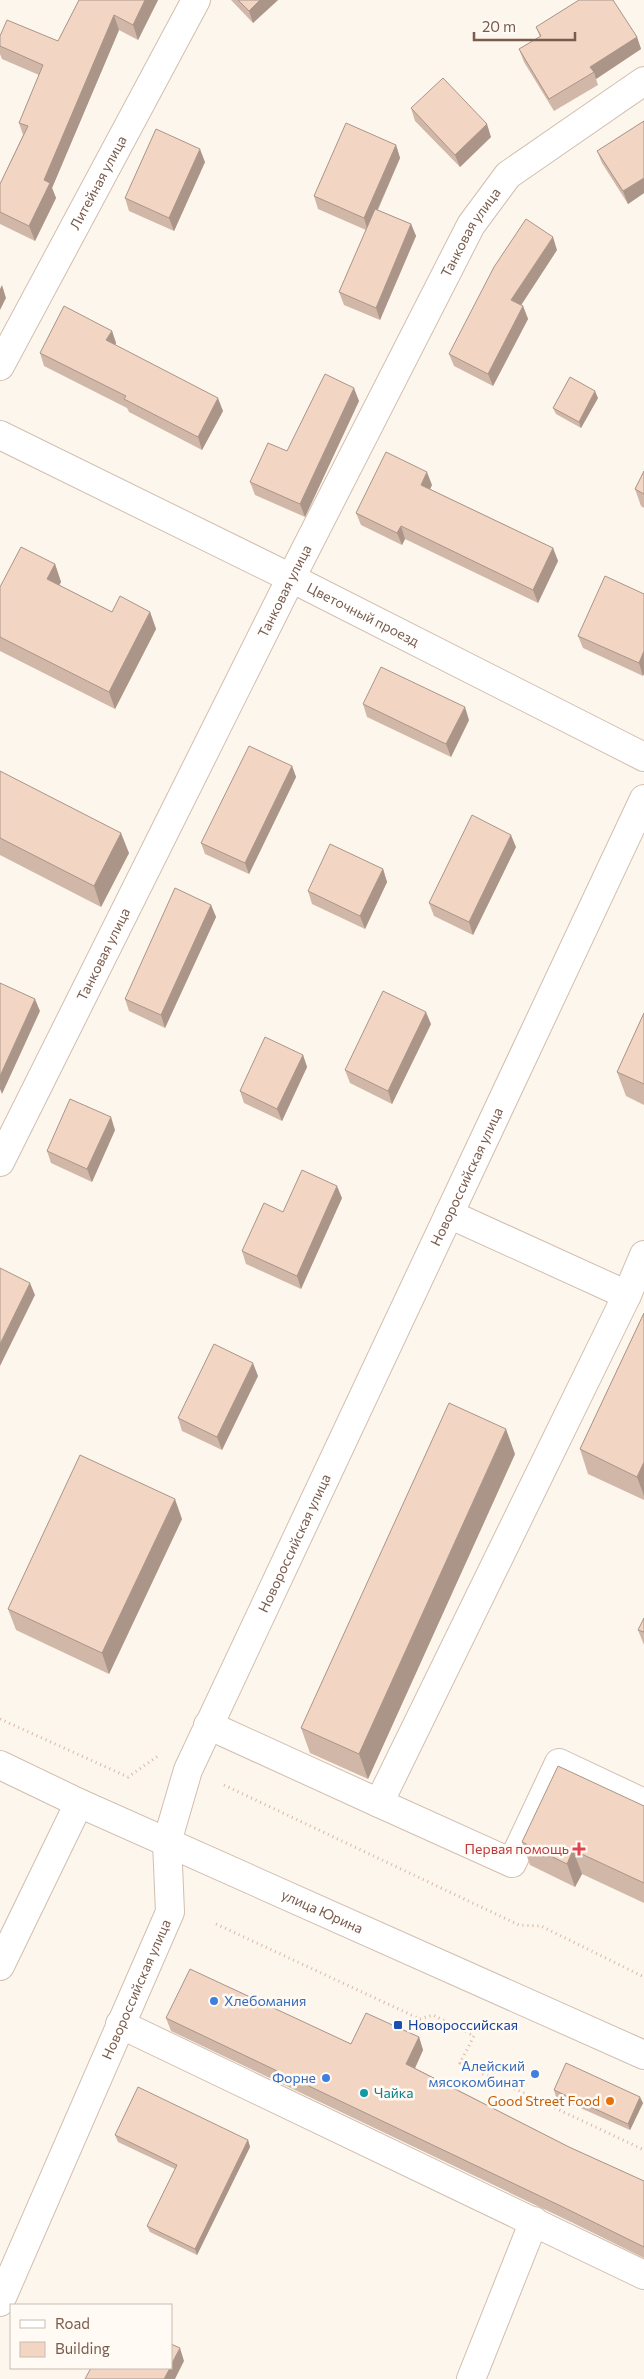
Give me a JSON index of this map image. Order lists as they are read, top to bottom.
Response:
{
  "streets": {
    "street": [
      "Литейная улица",
      "Танковая улица",
      "Цветочный проезд",
      "Новороссийская улица",
      "улица Юрина"
    ]
  },
  "crossings": [
    ["Танковая улица", "Цветочный проезд"],
    ["Новороссийская улица", "улица Юрина"]
  ],
  "places": {
    "health": ["Первая помощь"],
    "other": [
      "Хлебомания",
      "Алейский мясокомбинат",
      "Форне",
      "Чайка",
      "Good Street Food"
    ],
    "transit": ["Новороссийская"]
  },
  "legend": ["Road", "Building"],
  "scale_bar": "20 m"
}
